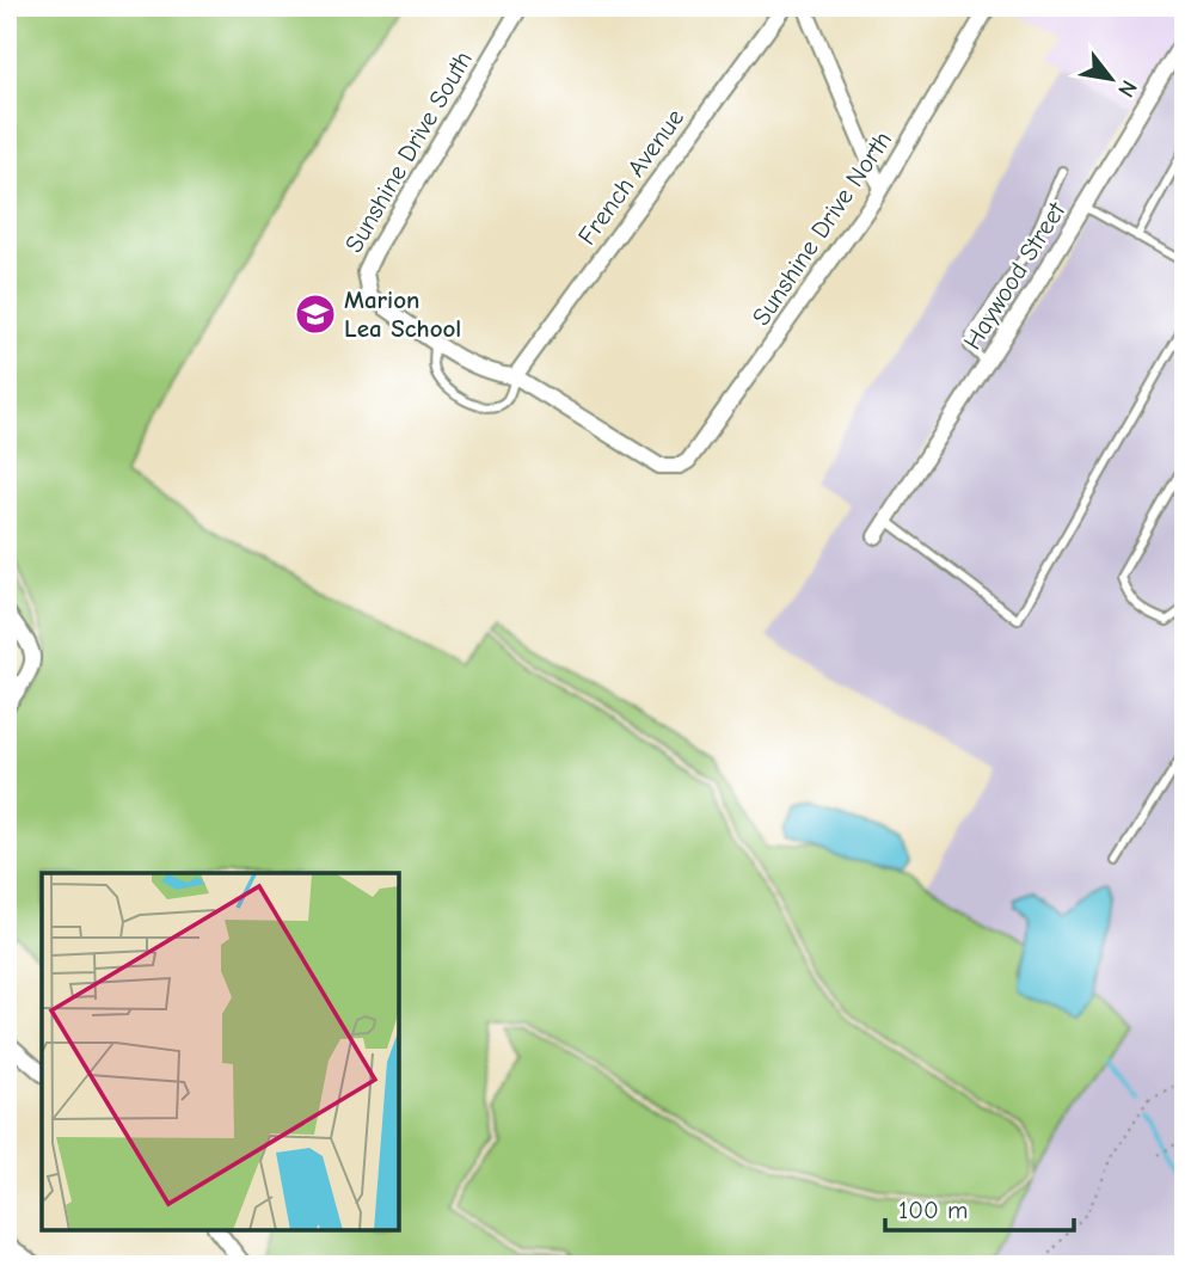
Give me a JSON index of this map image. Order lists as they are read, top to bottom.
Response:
{
  "streets": {
    "street": [
      "Sunshine Drive South",
      "French Avenue",
      "Sunshine Drive North",
      "Haywood Street"
    ]
  },
  "crossings": [
    ["French Avenue", "Sunshine Drive North"]
  ],
  "places": {
    "school or university": ["Marion Lea School"]
  },
  "scale_bar": "100 m",
  "north": "bottom right"
}
